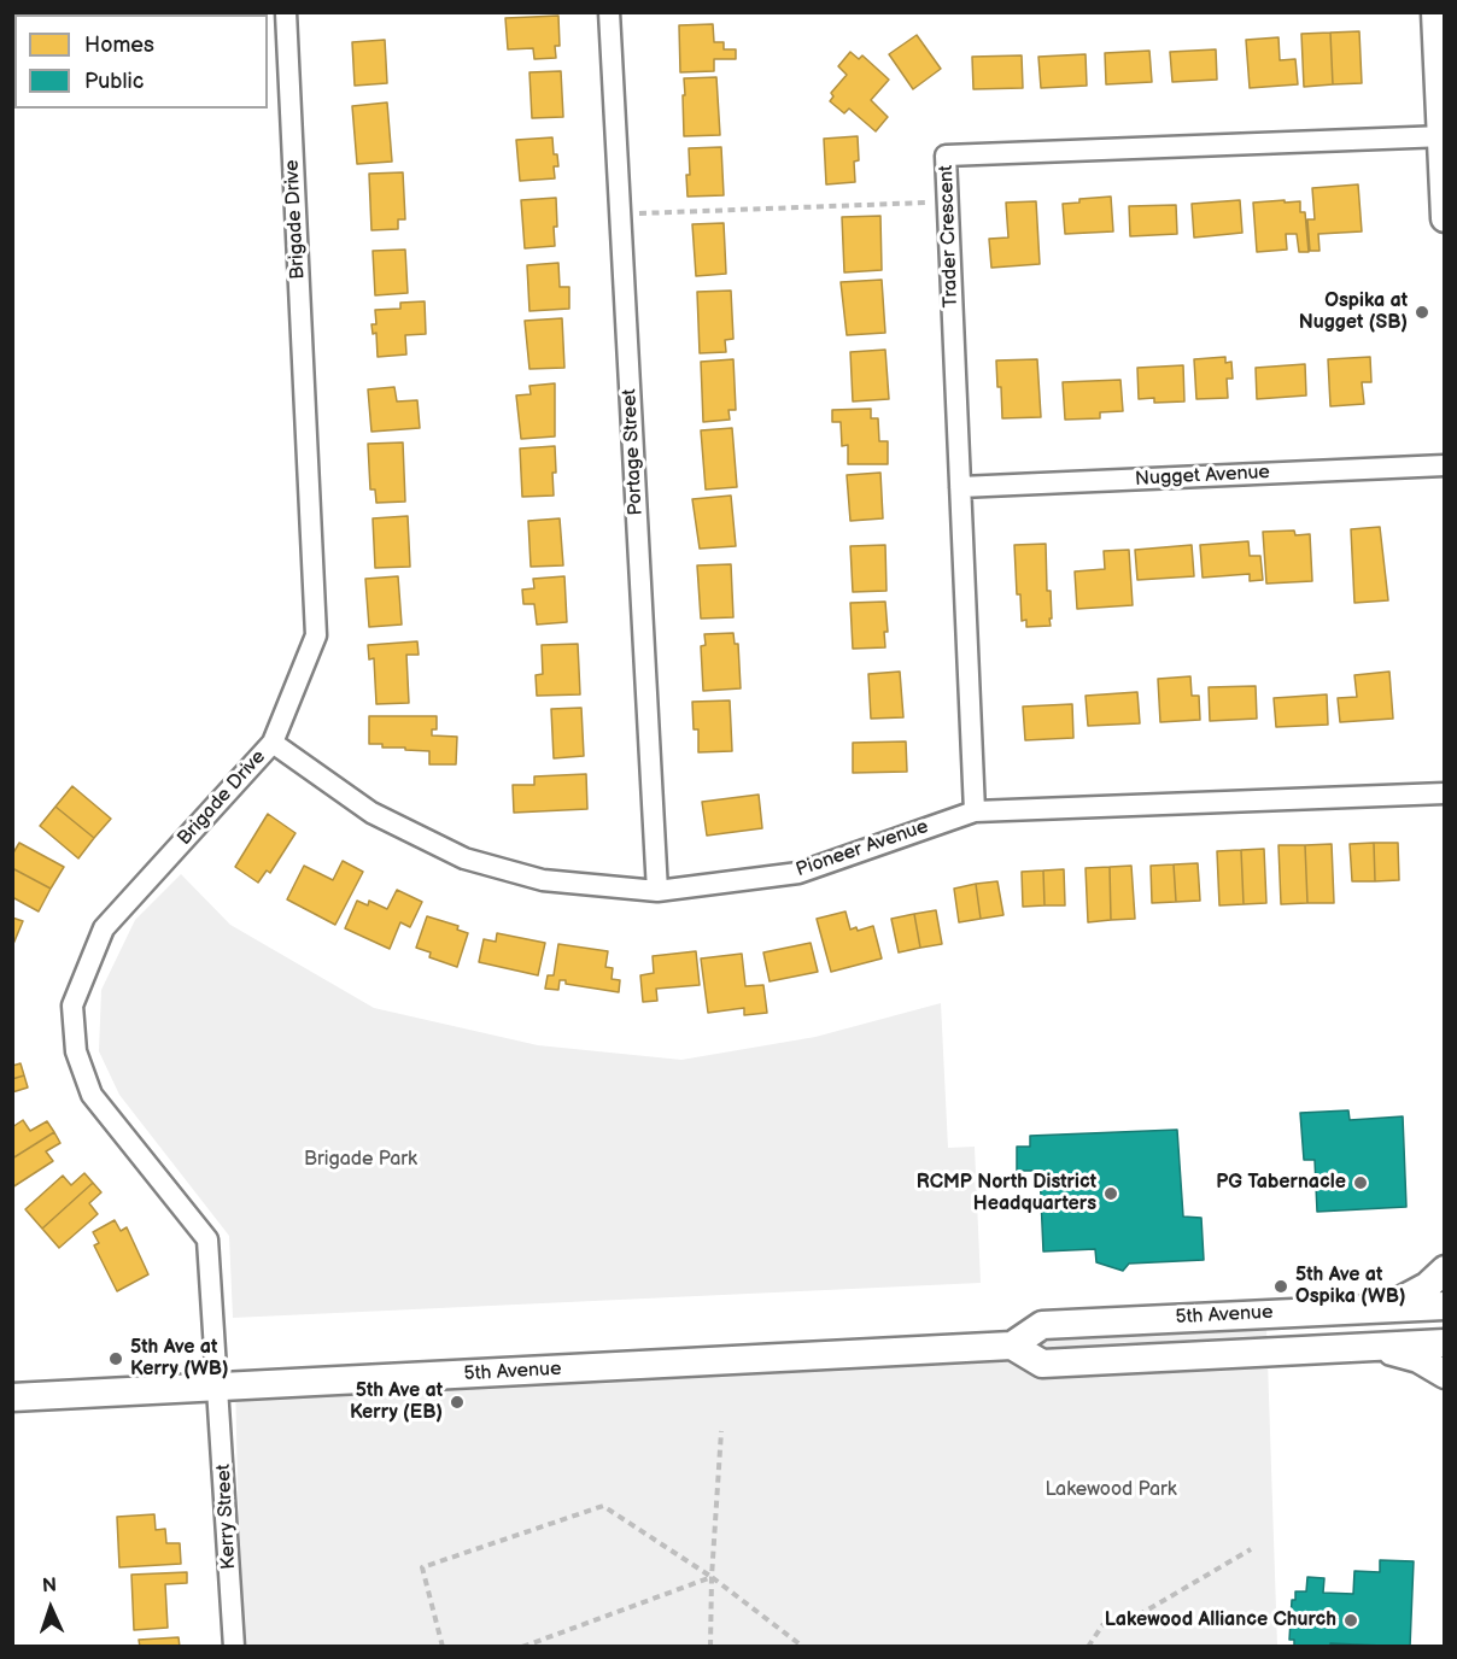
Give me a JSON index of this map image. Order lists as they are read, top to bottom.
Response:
{
  "streets": {
    "main road": ["5th Avenue"],
    "street": [
      "Brigade Drive",
      "Trader Crescent",
      "Portage Street",
      "Nugget Avenue",
      "Pioneer Avenue",
      "Kerry Street"
    ]
  },
  "crossings": [
    ["Brigade Drive", "Pioneer Avenue"],
    ["Brigade Drive", "5th Avenue"],
    ["Brigade Drive", "Kerry Street"],
    ["Trader Crescent", "Nugget Avenue"],
    ["Trader Crescent", "Pioneer Avenue"],
    ["Portage Street", "Pioneer Avenue"],
    ["5th Avenue", "Kerry Street"]
  ],
  "parks": ["Brigade Park", "Lakewood Park"],
  "places": [
    "Ospika at Nugget (SB)",
    "PG Tabernacle",
    "RCMP North District Headquarters",
    "5th Ave at Ospika (WB)",
    "5th Ave at Kerry (WB)",
    "5th Ave at Kerry (EB)",
    "Lakewood Alliance Church"
  ],
  "legend": ["Homes", "Public"],
  "north": "top"
}
